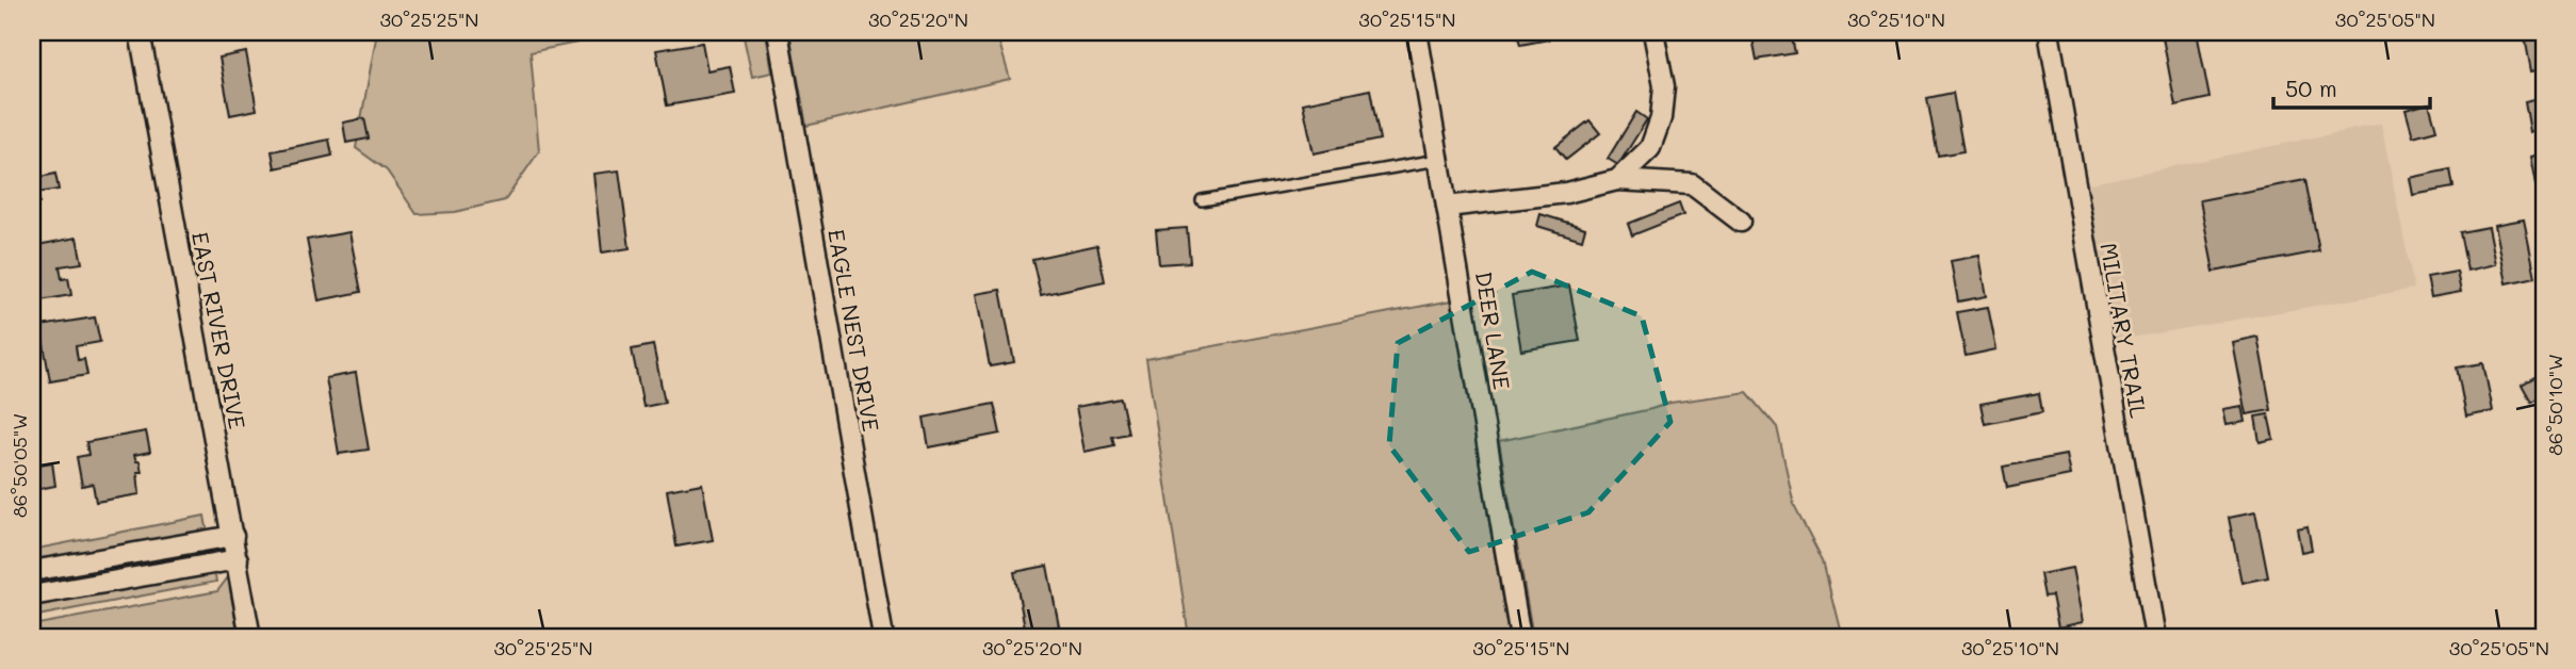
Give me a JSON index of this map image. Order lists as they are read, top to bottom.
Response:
{
  "streets": {
    "street": [
      "EAST RIVER DRIVE",
      "EAGLE NEST DRIVE",
      "DEER LANE",
      "MILITARY TRAIL"
    ]
  },
  "scale_bar": "50 m",
  "coordinates": [
    "30°25'25\"N",
    "30°25'20\"N",
    "30°25'15\"N",
    "30°25'10\"N",
    "30°25'05\"N",
    "86°50'10\"W",
    "86°50'05\"W"
  ]
}
